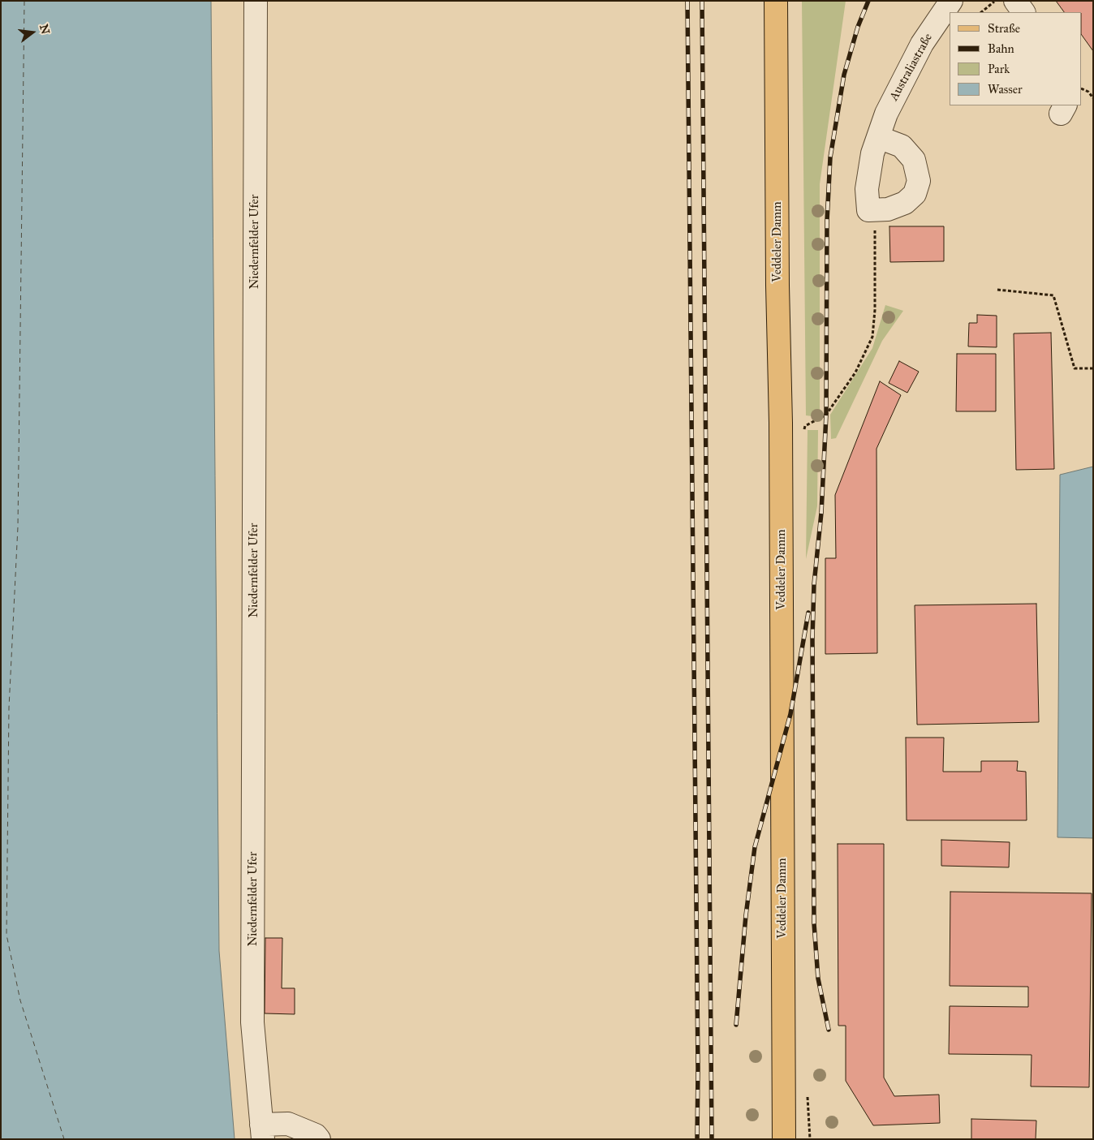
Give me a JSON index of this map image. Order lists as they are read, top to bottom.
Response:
{
  "streets": {
    "main road": ["Veddeler Damm"],
    "street": ["Australiastraße", "Niedernfelder Ufer"]
  },
  "legend": [
    "Straße",
    "Bahn",
    "Park",
    "Wasser"
  ],
  "north": "right"
}
